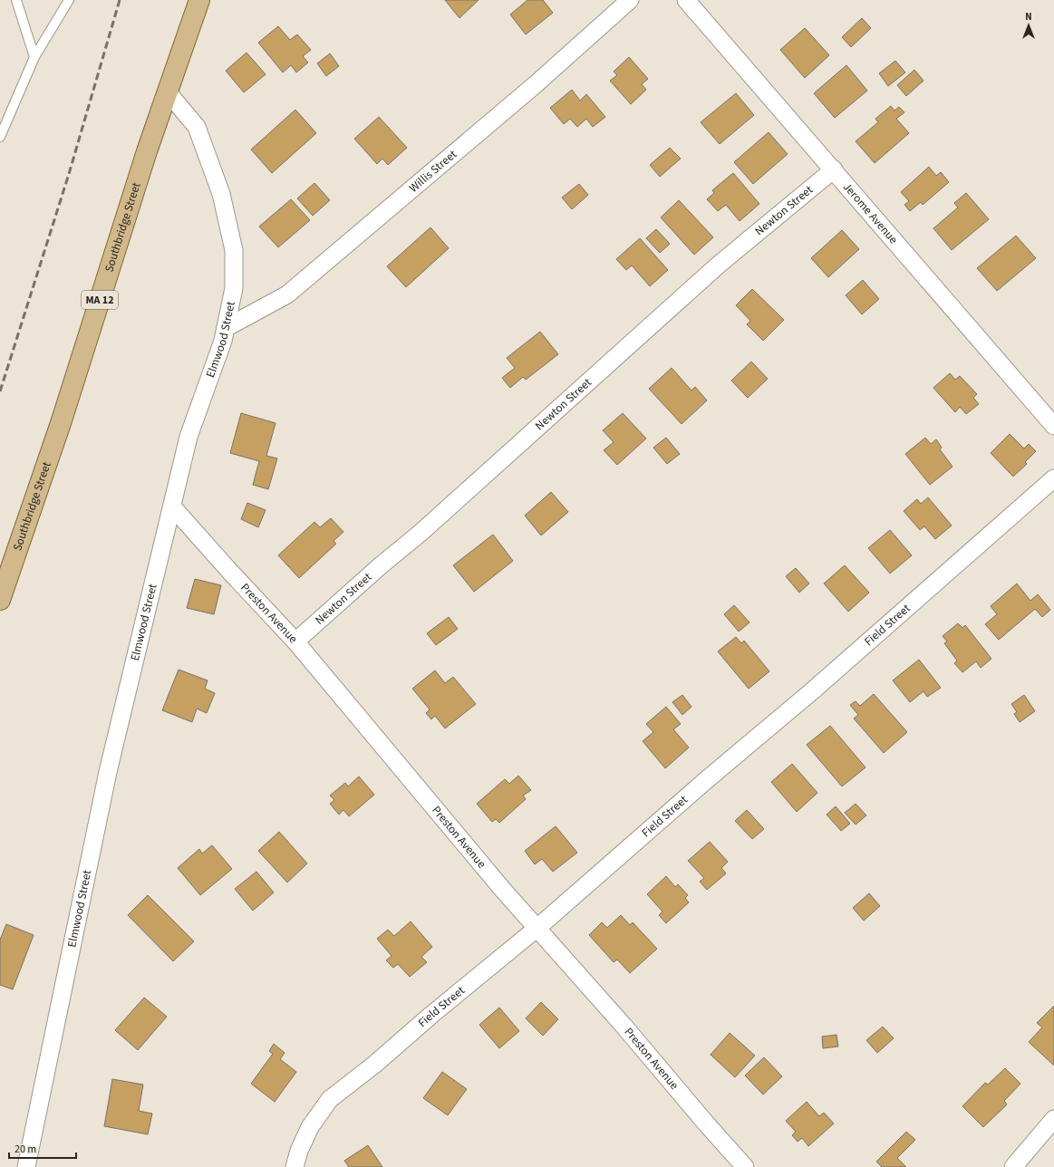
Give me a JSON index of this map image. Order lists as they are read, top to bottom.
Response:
{
  "streets": {
    "main road": ["Southbridge Street", "MA 12"],
    "street": [
      "Willis Street",
      "Newton Street",
      "Jerome Avenue",
      "Elmwood Street",
      "Preston Avenue",
      "Field Street"
    ]
  },
  "crossings": [
    ["Willis Street", "Elmwood Street"],
    ["Newton Street", "Jerome Avenue"],
    ["Newton Street", "Preston Avenue"],
    ["Southbridge Street", "Elmwood Street"],
    ["Elmwood Street", "Preston Avenue"],
    ["Preston Avenue", "Field Street"]
  ],
  "scale_bar": "20 m",
  "north": "top"
}
